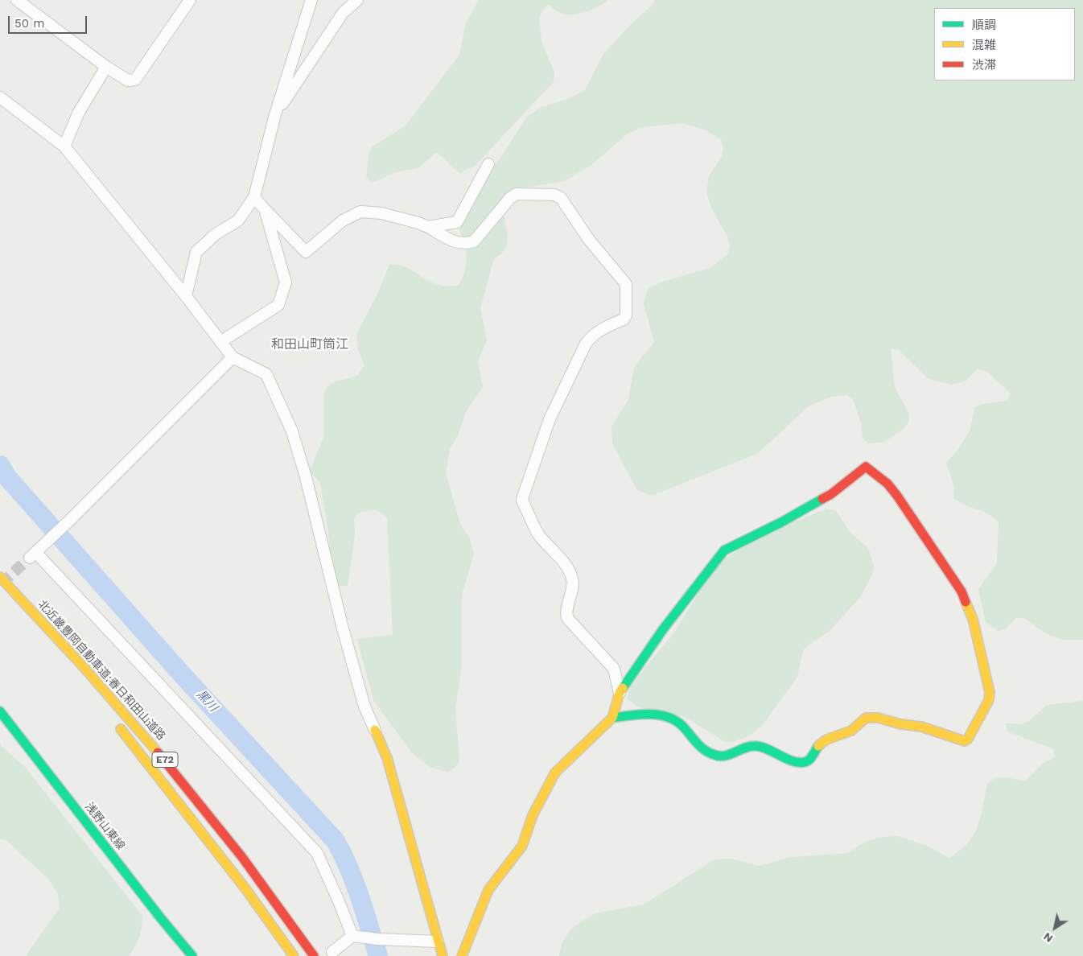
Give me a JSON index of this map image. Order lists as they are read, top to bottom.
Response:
{
  "streets": {
    "main road": ["北近畿豊岡自動車道;春日和田山道路", "E72", "浅野山東線"]
  },
  "districts": ["和田山町筒江"],
  "water": ["黒川"],
  "legend": ["順調", "混雑", "渋滞"],
  "scale_bar": "50 m",
  "north": "bottom left"
}
